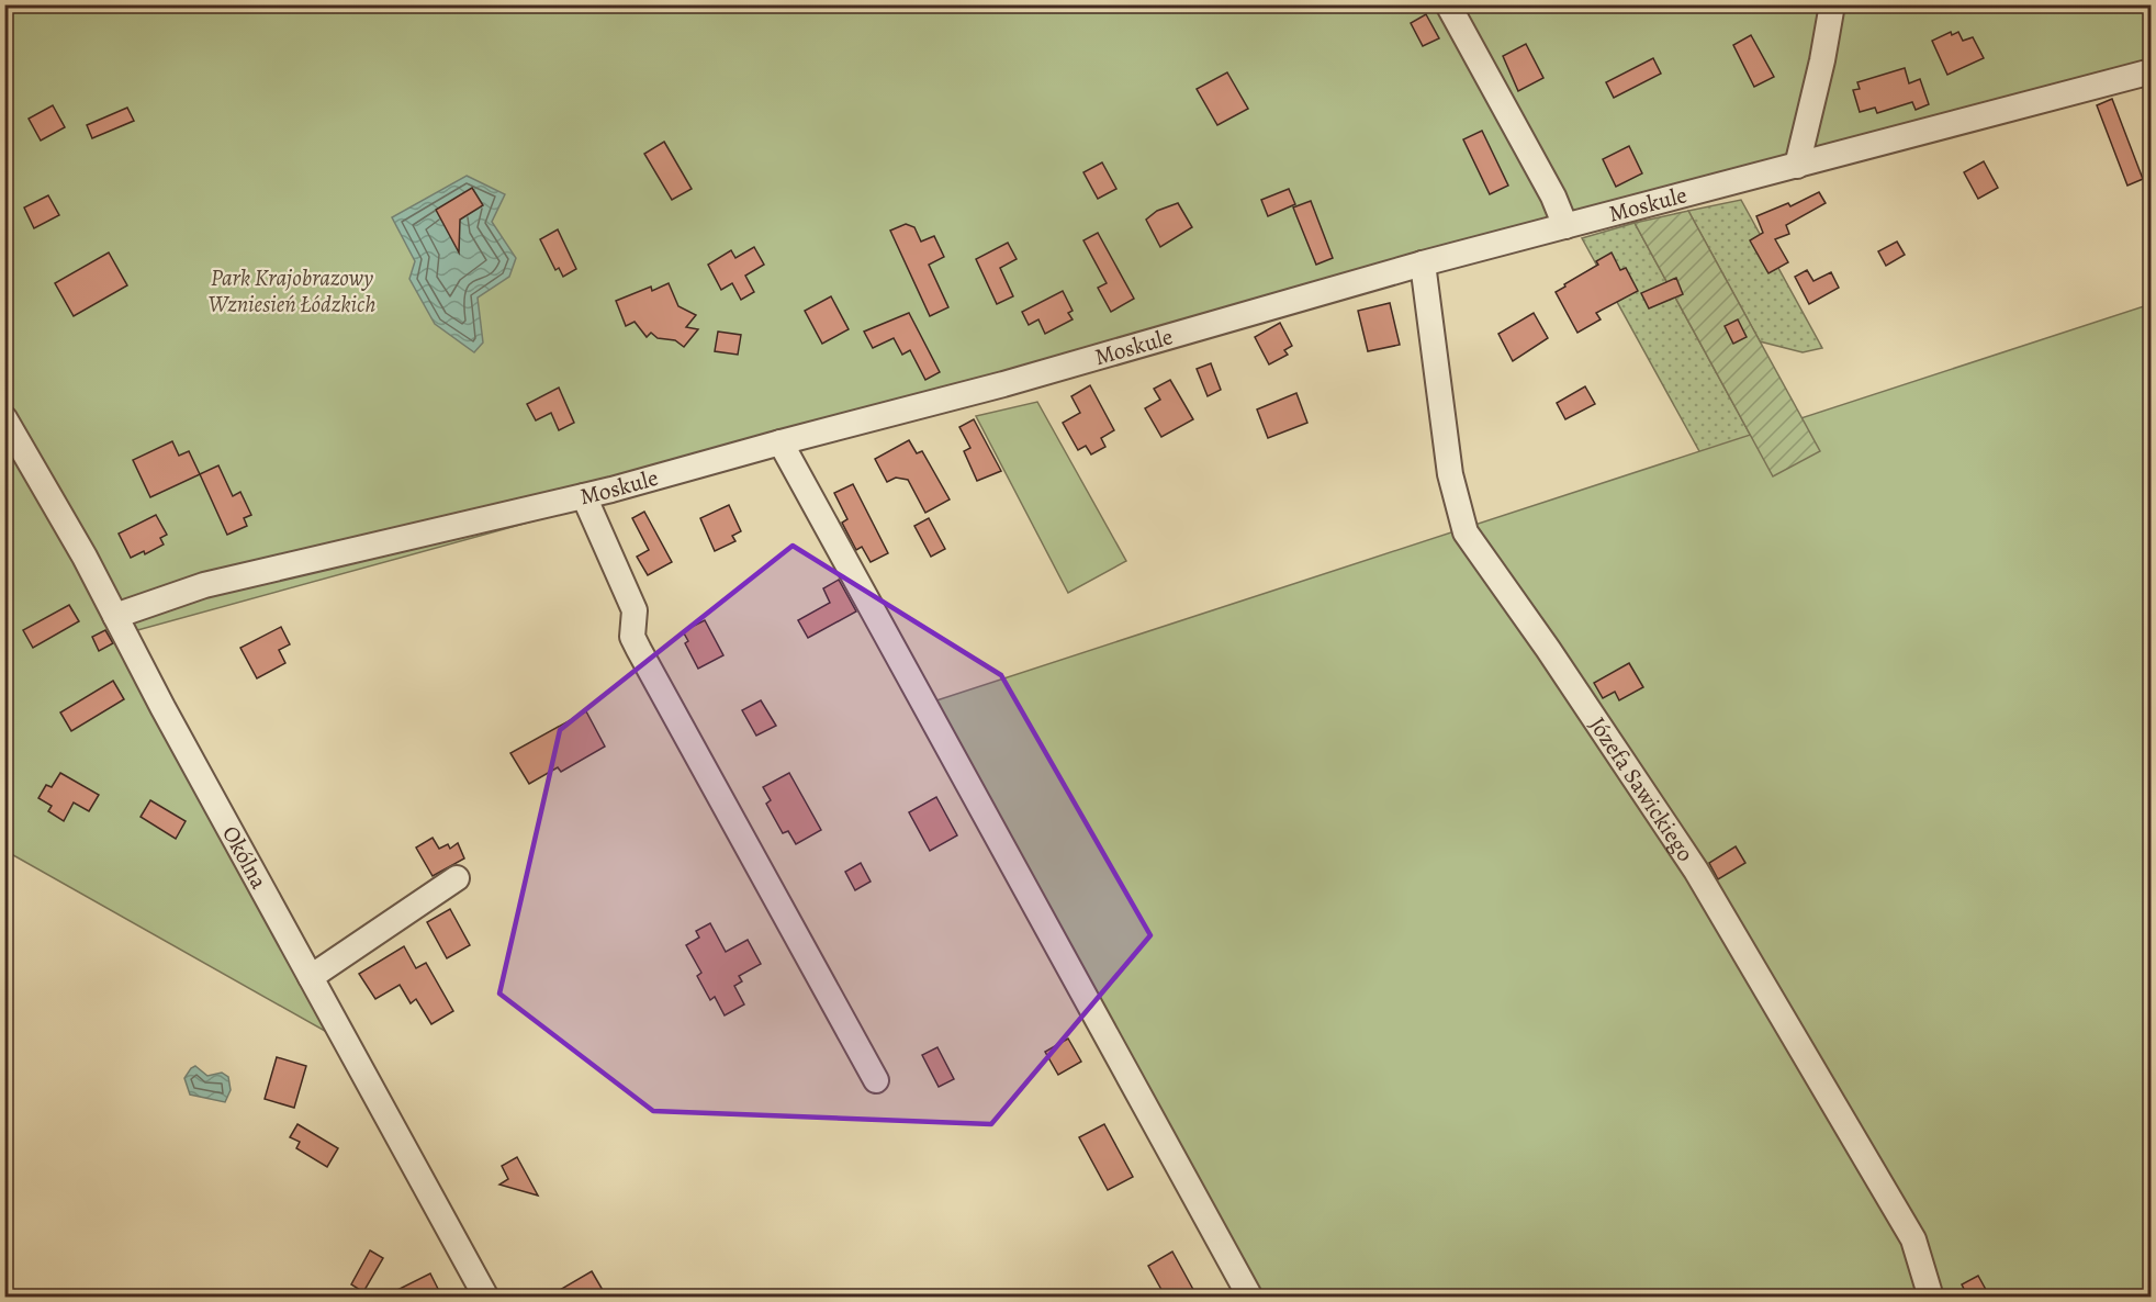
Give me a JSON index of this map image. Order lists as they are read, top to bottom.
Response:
{
  "streets": {
    "street": ["Moskule", "Józefa Sawickiego", "Okólna"]
  },
  "crossings": [
    ["Moskule", "Józefa Sawickiego"],
    ["Moskule", "Okólna"]
  ],
  "parks": ["Park Krajobrazowy Wzniesień Łódzkich"]
}
